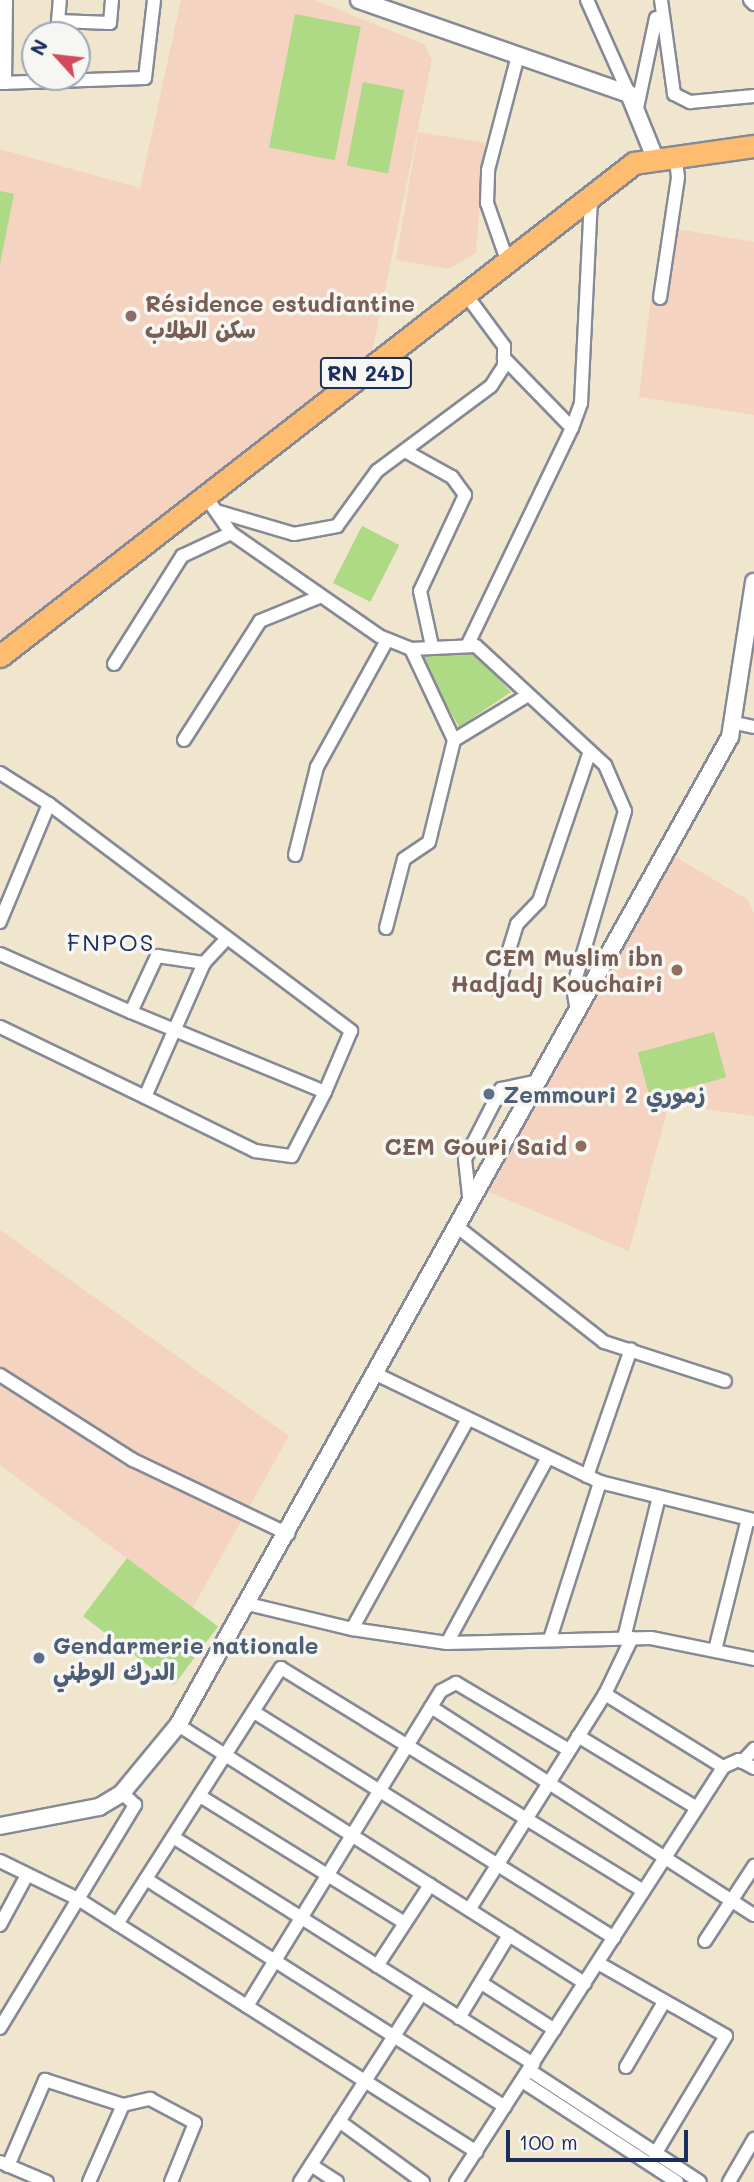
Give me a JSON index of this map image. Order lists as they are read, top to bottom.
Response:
{
  "streets": {
    "main road": ["RN 24D"]
  },
  "districts": ["FNPOS"],
  "places": [
    "Résidence estudiantine سكن الطلاب",
    "CEM Muslim ibn Hadjadj Kouchairi",
    "Zemmouri 2 زموري",
    "CEM Gouri Said",
    "Gendarmerie nationale الدرك الوطني"
  ],
  "scale_bar": "100 m",
  "north": "top left"
}
